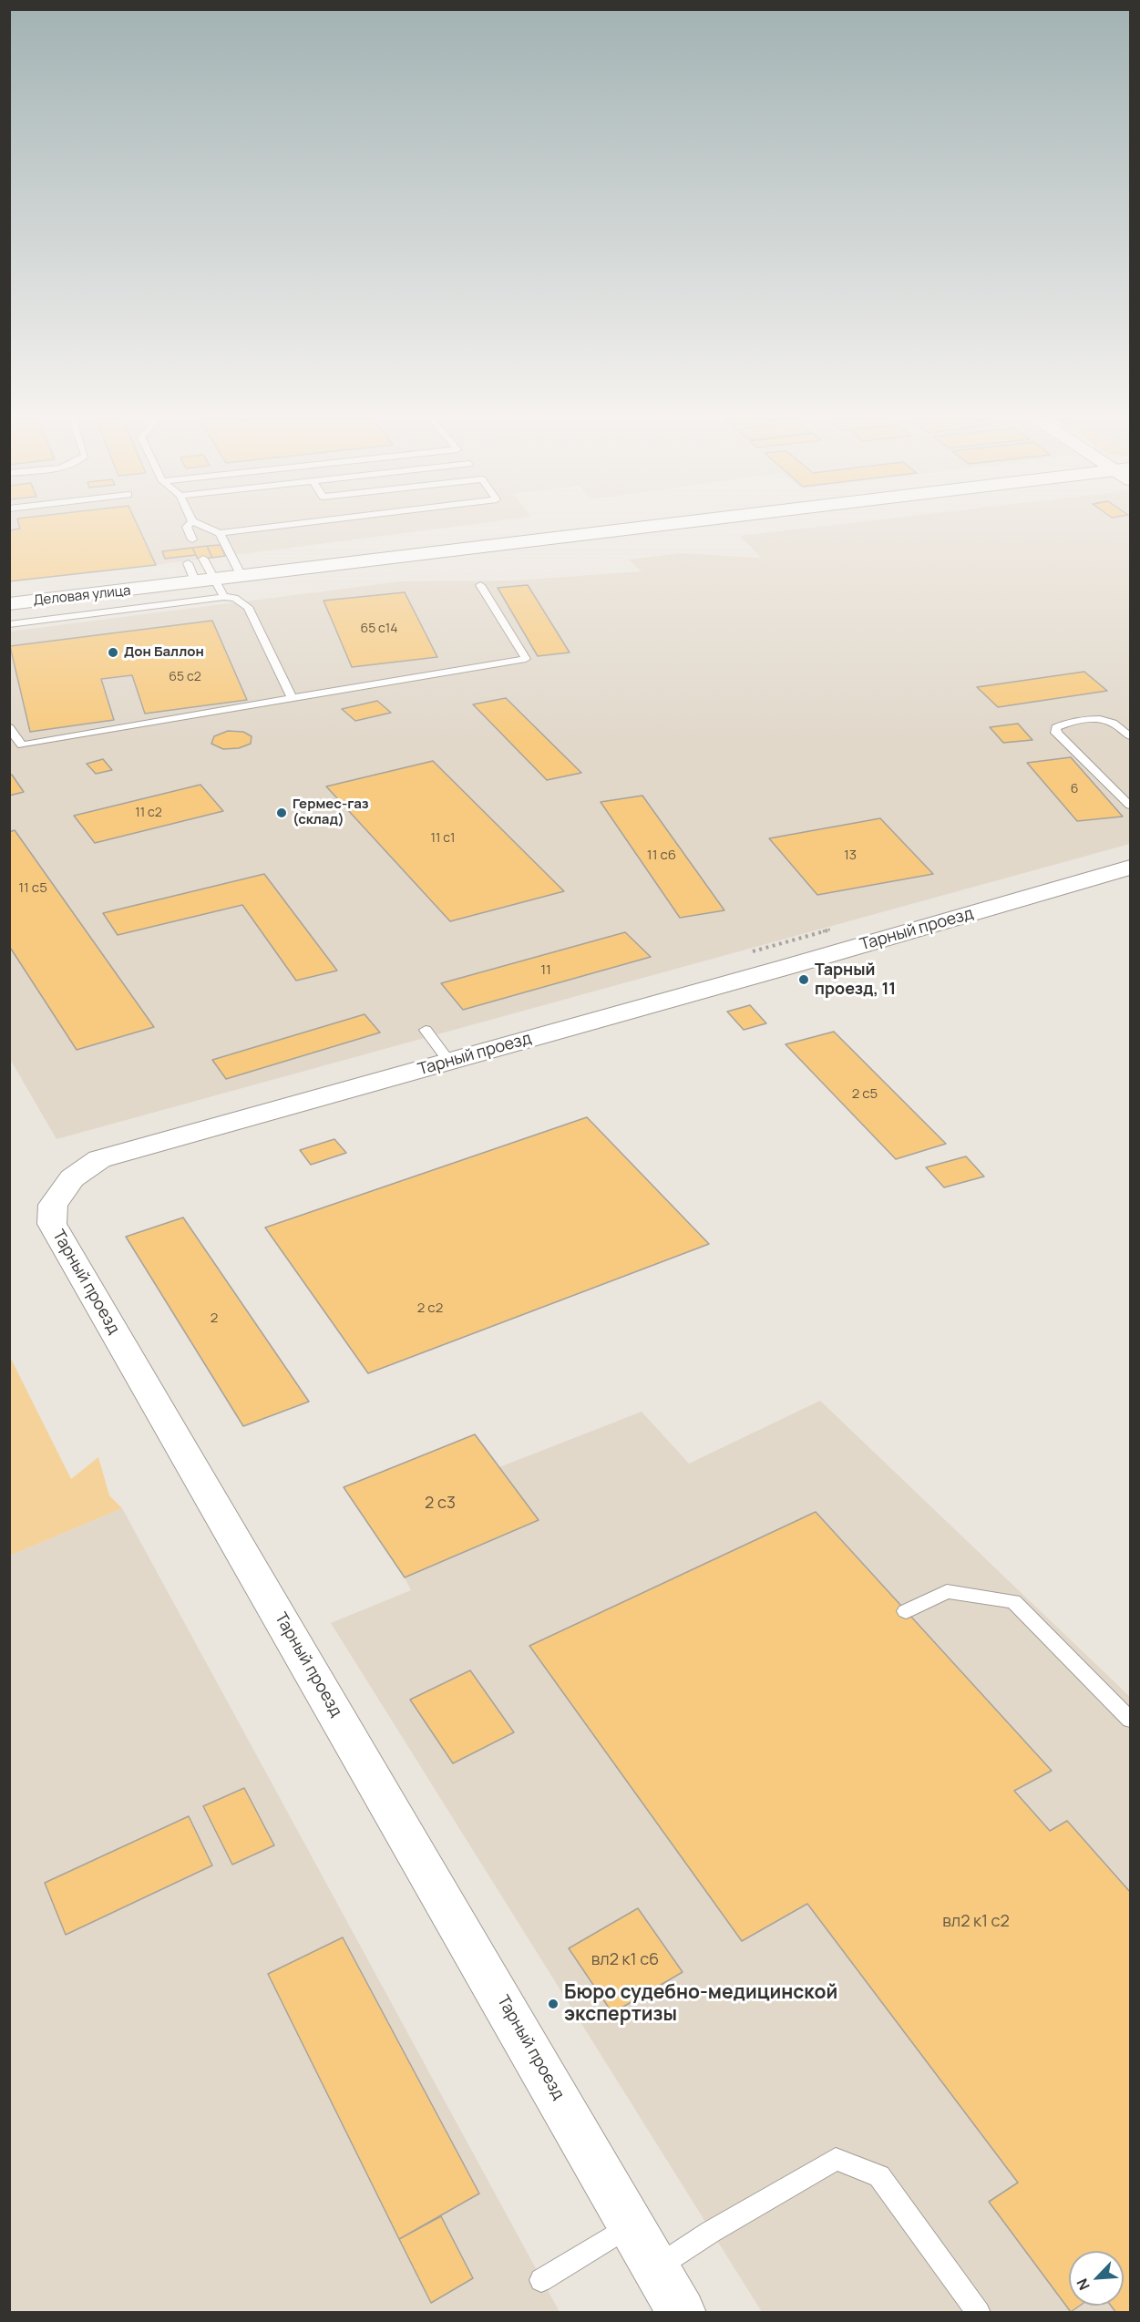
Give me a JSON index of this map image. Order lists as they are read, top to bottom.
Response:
{
  "streets": {
    "street": ["Деловая улица", "Тарный проезд"]
  },
  "places": [
    "Дон Баллон",
    "Гермес-газ (склад)",
    "Тарный проезд, 11",
    "Бюро судебно-медицинской экспертизы"
  ],
  "house_numbers": [
    "65 с14",
    "65 с2",
    "6",
    "11 с2",
    "11 с1",
    "11 с6",
    "13",
    "11 с5",
    "11",
    "2 с5",
    "2 с2",
    "2",
    "2 с3",
    "вл2 к1 с2",
    "вл2 к1 с6"
  ],
  "north": "bottom left"
}
